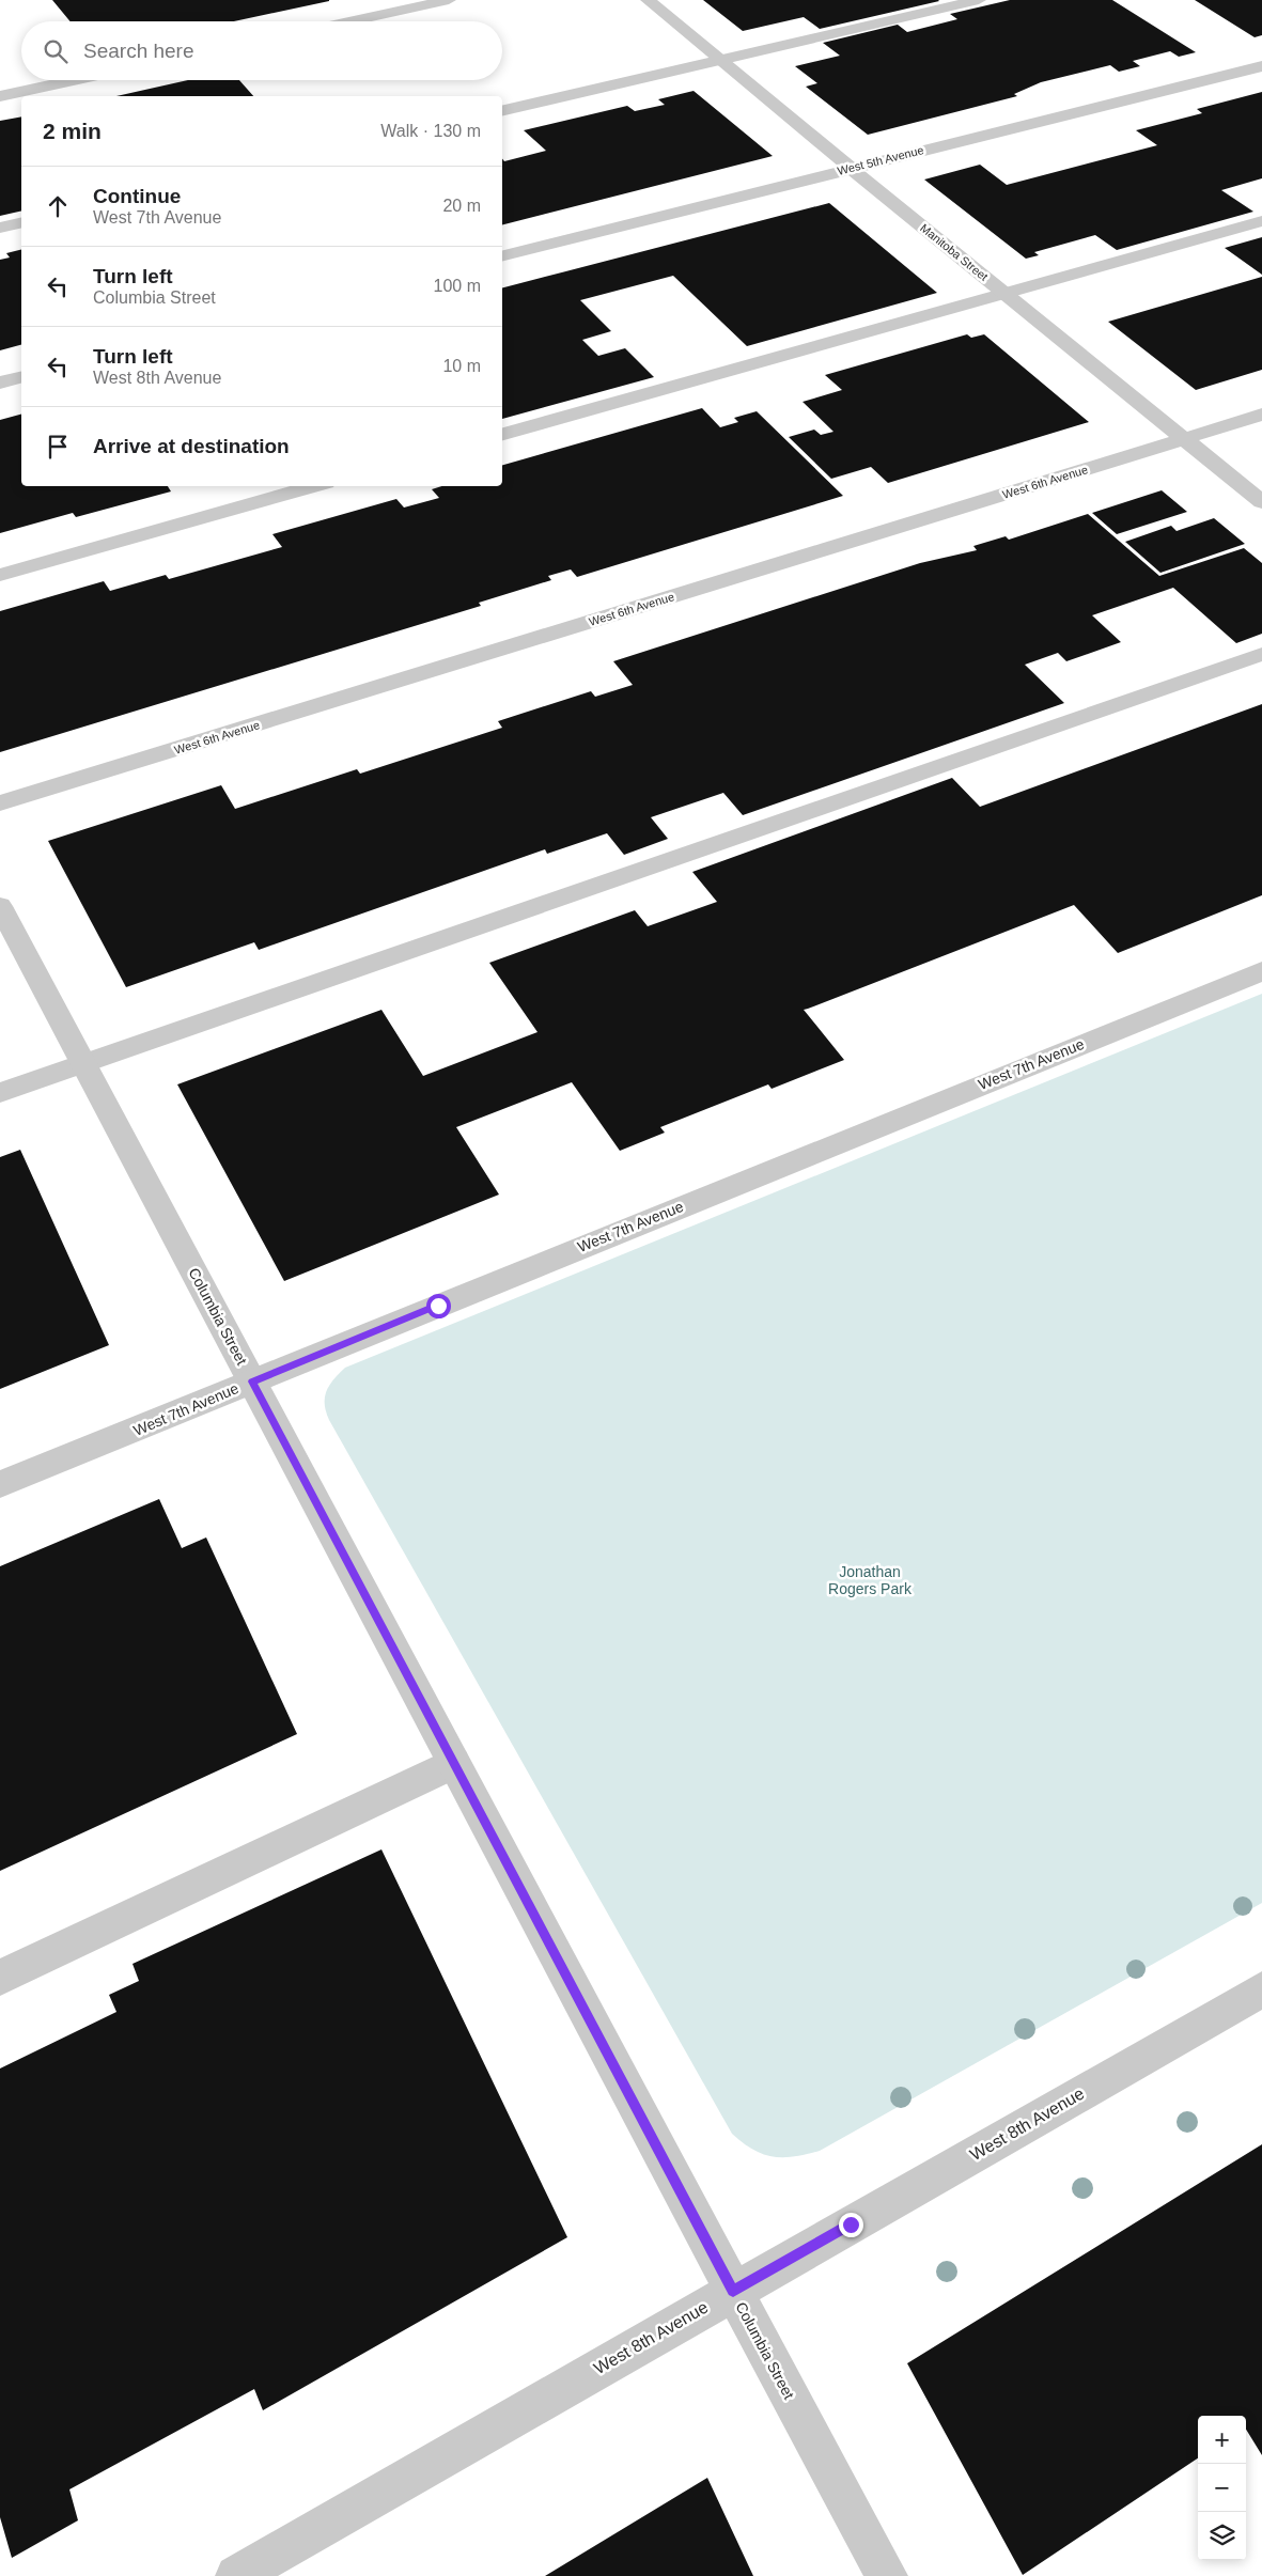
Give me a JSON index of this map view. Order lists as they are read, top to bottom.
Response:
{
  "streets": {
    "street": [
      "West 5th Avenue",
      "Manitoba Street",
      "West 6th Avenue",
      "West 7th Avenue",
      "Columbia Street",
      "West 8th Avenue"
    ]
  },
  "crossings": [
    ["West 5th Avenue", "Manitoba Street"],
    ["Manitoba Street", "West 6th Avenue"],
    ["West 7th Avenue", "Columbia Street"],
    ["Columbia Street", "West 8th Avenue"]
  ],
  "parks": ["Jonathan Rogers Park"],
  "page": {
    "search": "Search here",
    "heading": ["2 min", "Walk · 130 m"],
    "list": [
      ["Continue", "West 7th Avenue", "20 m"],
      ["Turn left", "Columbia Street", "100 m"],
      ["Turn left", "West 8th Avenue", "10 m"],
      "Arrive at destination"
    ],
    "map_buttons": ["+", "−"]
  }
}
